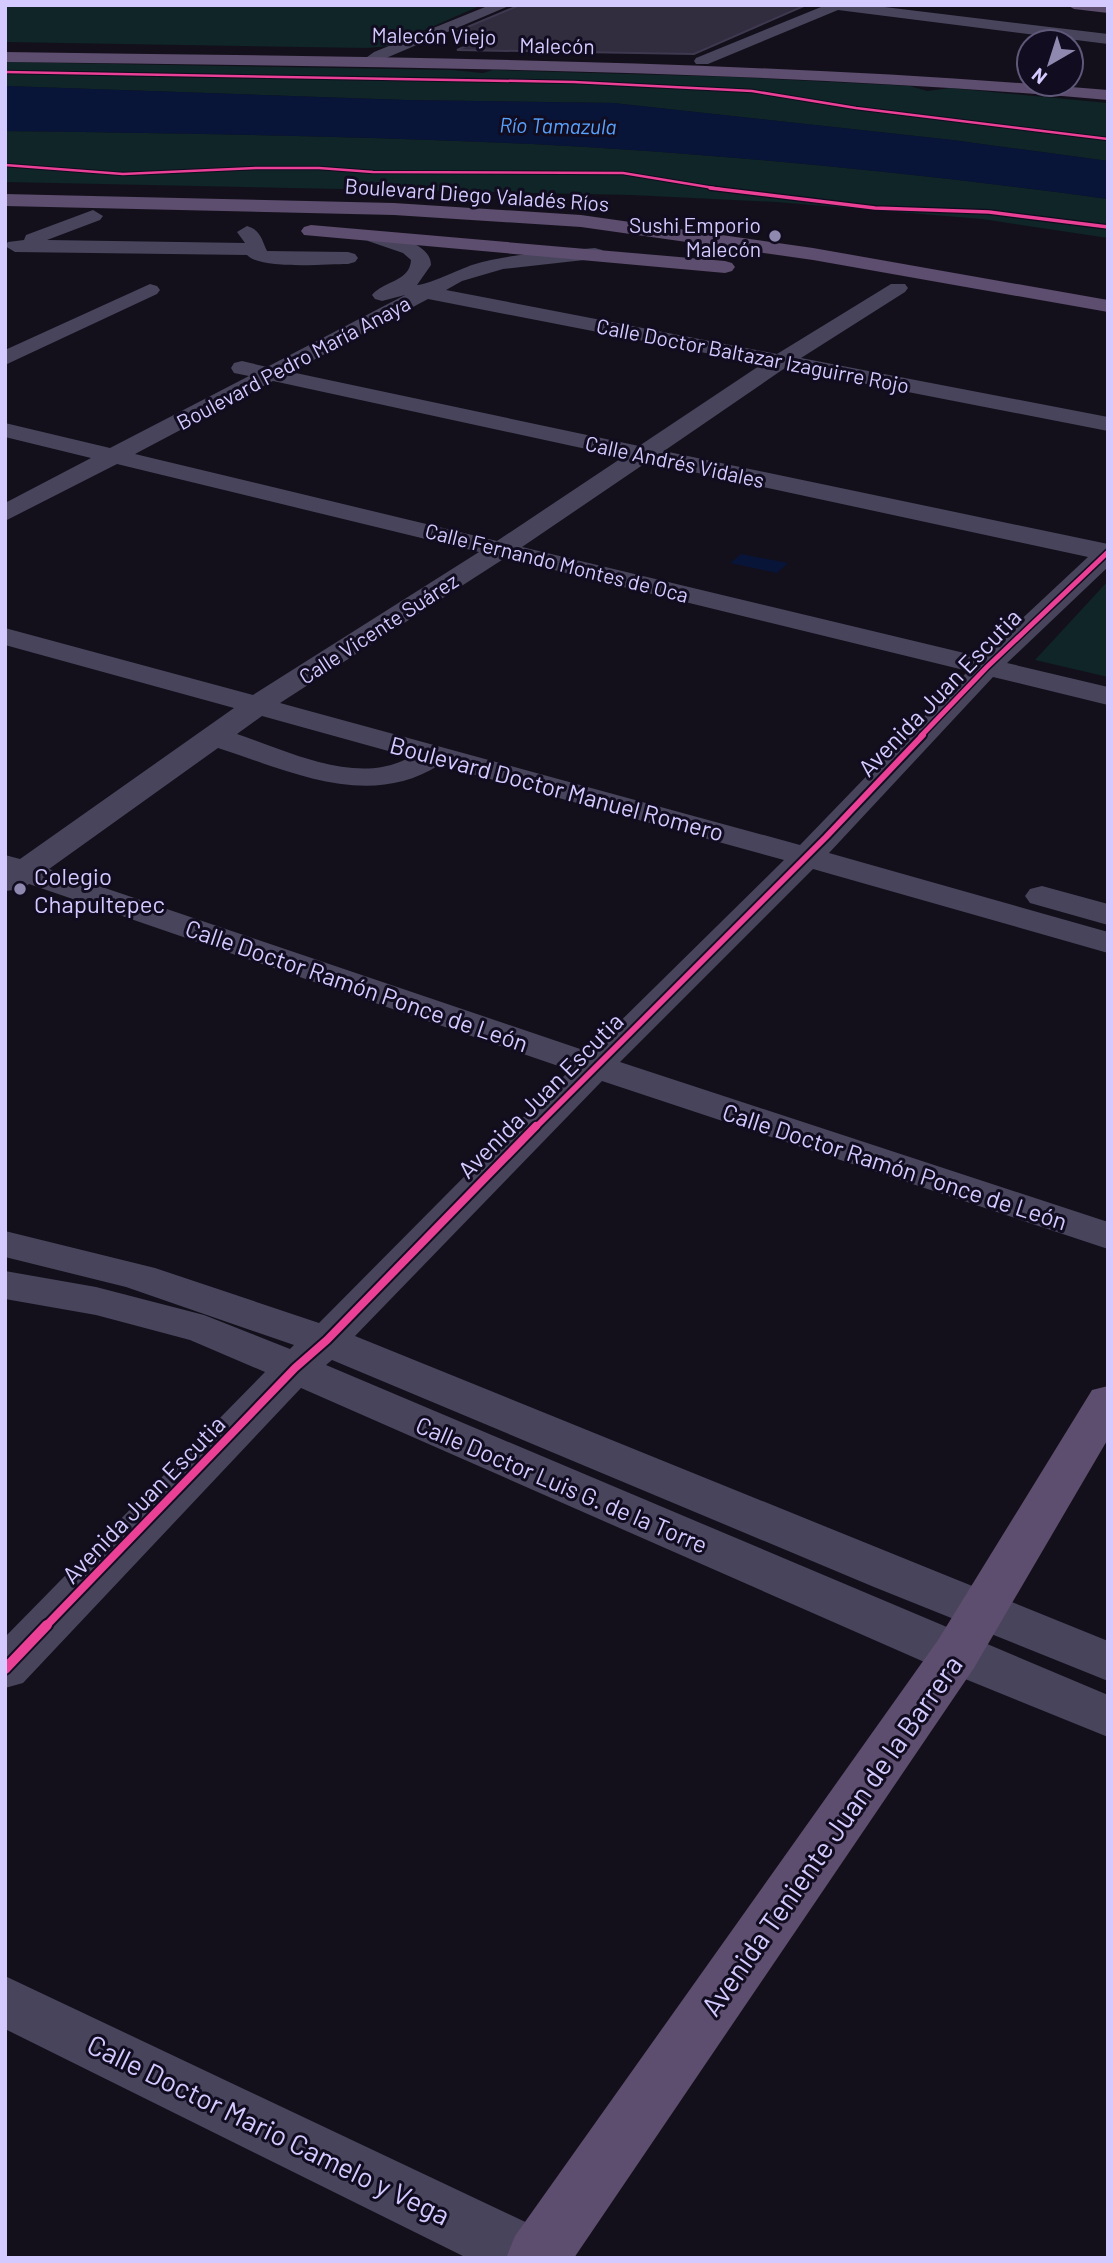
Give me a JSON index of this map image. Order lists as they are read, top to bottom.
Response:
{
  "streets": {
    "main road": [
      "Malecón Viejo",
      "Malecón",
      "Boulevard Diego Valadés Ríos",
      "Avenida Teniente Juan de la Barrera"
    ],
    "street": [
      "Calle Doctor Baltazar Izaguirre Rojo",
      "Boulevard Pedro María Anaya",
      "Calle Andrés Vidales",
      "Calle Fernando Montes de Oca",
      "Calle Vicente Suárez",
      "Avenida Juan Escutia",
      "Boulevard Doctor Manuel Romero",
      "Calle Doctor Ramón Ponce de León",
      "Calle Doctor Luis G. de la Torre",
      "Calle Doctor Mario Camelo y Vega"
    ]
  },
  "crossings": [
    ["Malecón Viejo", "Malecón"],
    ["Boulevard Diego Valadés Ríos", "Boulevard Pedro María Anaya"],
    ["Calle Doctor Baltazar Izaguirre Rojo", "Boulevard Pedro María Anaya"],
    ["Calle Doctor Baltazar Izaguirre Rojo", "Calle Vicente Suárez"],
    ["Boulevard Pedro María Anaya", "Calle Andrés Vidales"],
    ["Boulevard Pedro María Anaya", "Calle Fernando Montes de Oca"],
    ["Calle Andrés Vidales", "Calle Vicente Suárez"],
    ["Calle Andrés Vidales", "Avenida Juan Escutia"],
    ["Calle Fernando Montes de Oca", "Calle Vicente Suárez"],
    ["Calle Fernando Montes de Oca", "Avenida Juan Escutia"],
    ["Calle Vicente Suárez", "Boulevard Doctor Manuel Romero"],
    ["Calle Vicente Suárez", "Calle Doctor Ramón Ponce de León"],
    ["Avenida Juan Escutia", "Boulevard Doctor Manuel Romero"],
    ["Avenida Juan Escutia", "Calle Doctor Ramón Ponce de León"],
    ["Avenida Juan Escutia", "Calle Doctor Luis G. de la Torre"],
    ["Calle Doctor Luis G. de la Torre", "Avenida Teniente Juan de la Barrera"],
    ["Avenida Teniente Juan de la Barrera", "Calle Doctor Mario Camelo y Vega"]
  ],
  "water": ["Río Tamazula"],
  "places": ["Sushi Emporio Malecón", "Colegio Chapultepec"],
  "north": "bottom left"
}
